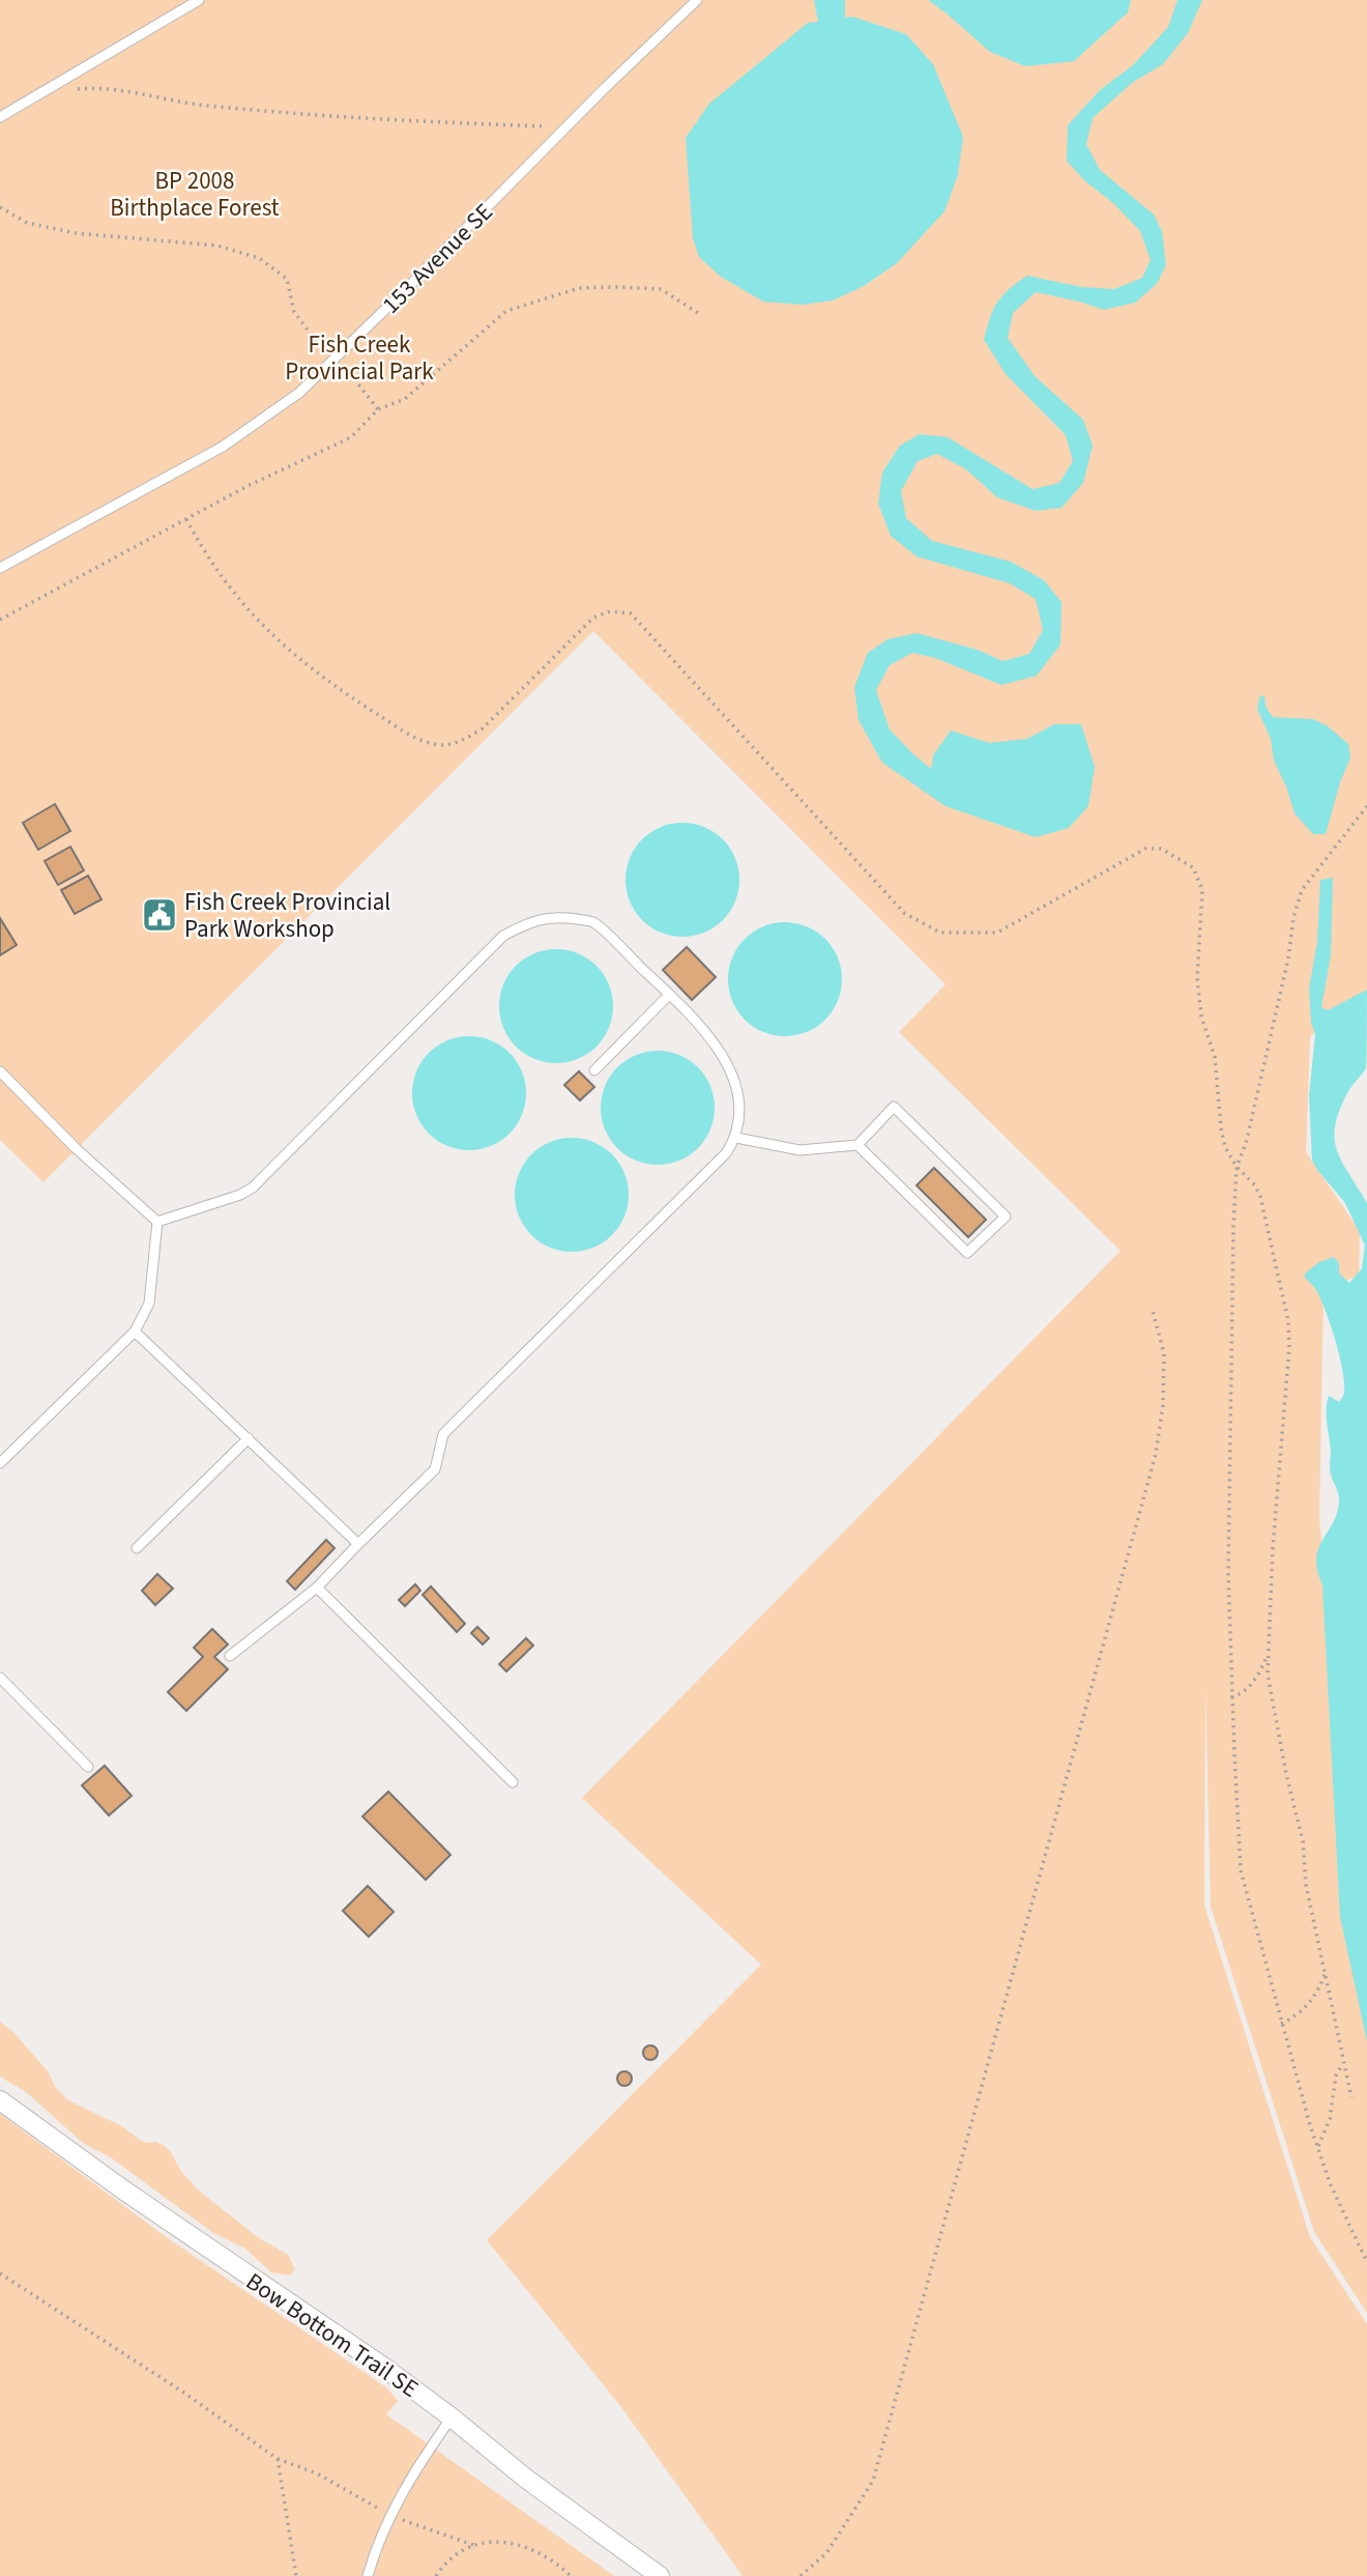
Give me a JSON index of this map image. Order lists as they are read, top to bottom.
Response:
{
  "streets": {
    "street": ["Bow Bottom Trail SE"],
    "lane": ["153 Avenue SE"]
  },
  "parks": ["BP 2008 Birthplace Forest", "Fish Creek Provincial Park"],
  "places": {
    "public building": ["Fish Creek Provincial Park Workshop"]
  }
}
